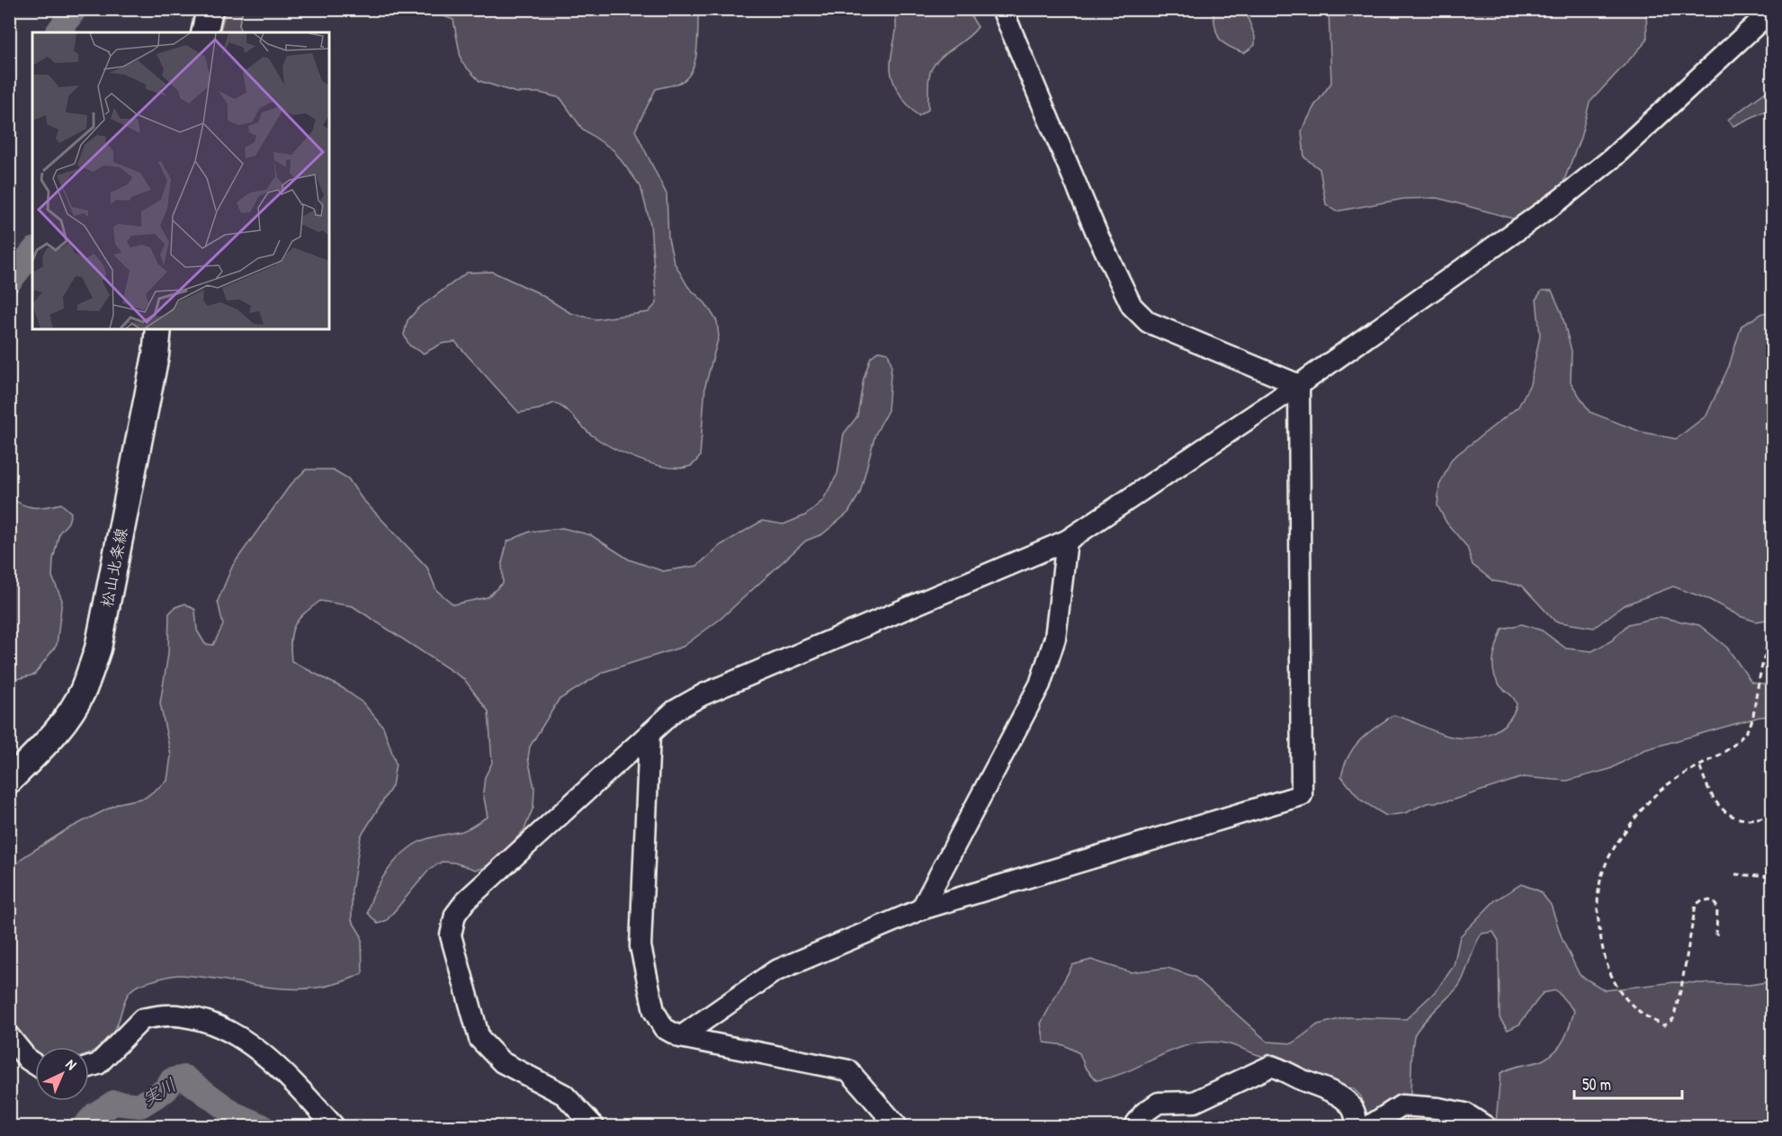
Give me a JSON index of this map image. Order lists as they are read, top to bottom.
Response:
{
  "streets": {
    "main road": ["松山北条線"]
  },
  "water": ["実川"],
  "scale_bar": "50 m",
  "north": "top right"
}
